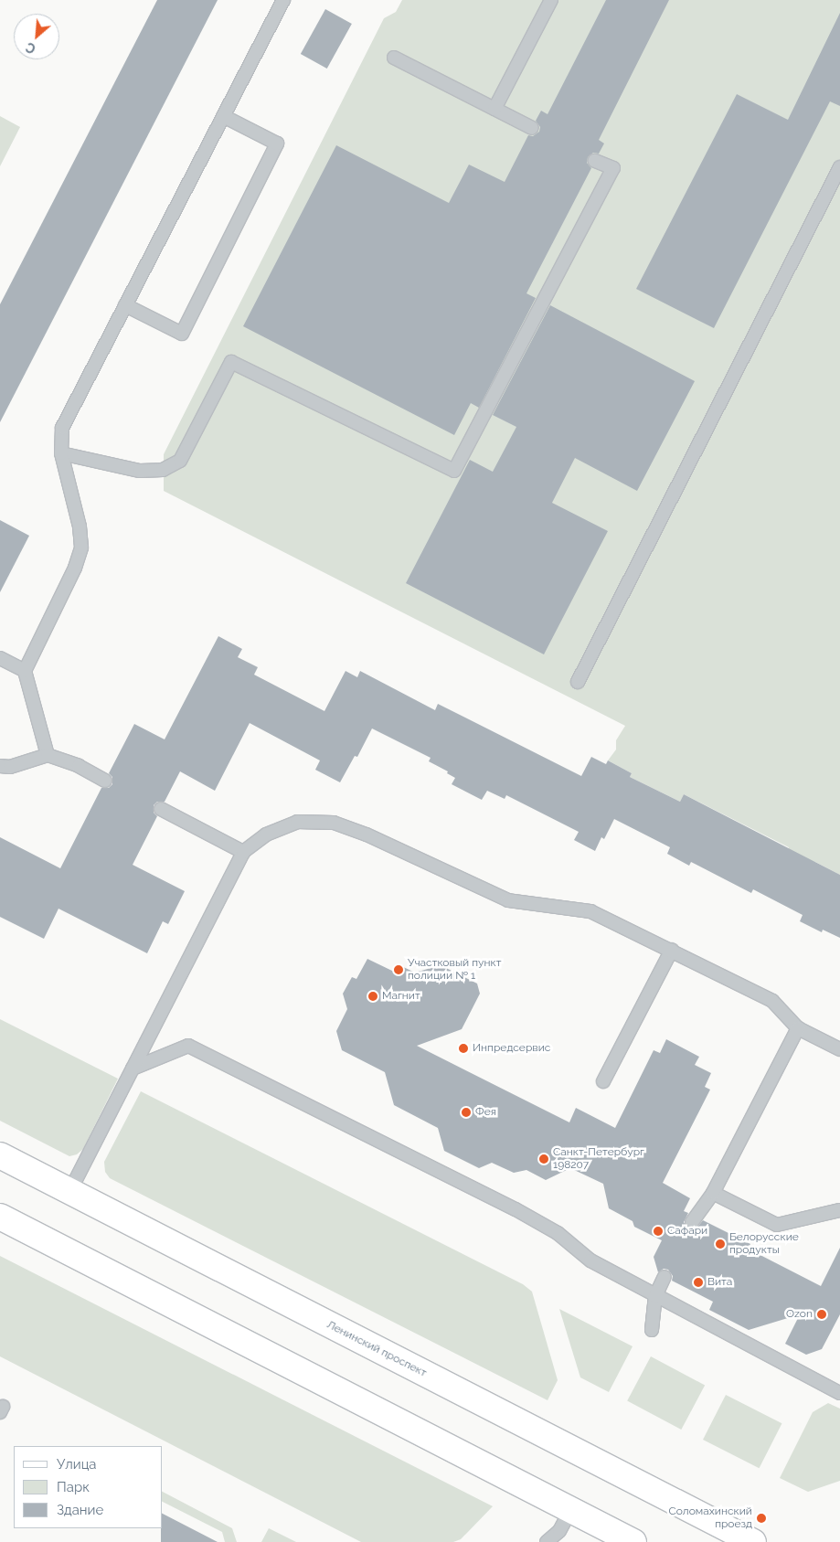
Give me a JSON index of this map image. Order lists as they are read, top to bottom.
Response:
{
  "streets": {
    "main road": ["Ленинский проспект"]
  },
  "places": [
    "Участковый пункт полиции № 1",
    "Магнит",
    "Инпредсервис",
    "Фея",
    "Санкт-Петербург 198207",
    "Сафари",
    "Белорусские продукты",
    "Вита",
    "Ozon",
    "Соломахинский проезд"
  ],
  "legend": ["Улица", "Парк", "Здание"],
  "north": "bottom left"
}
